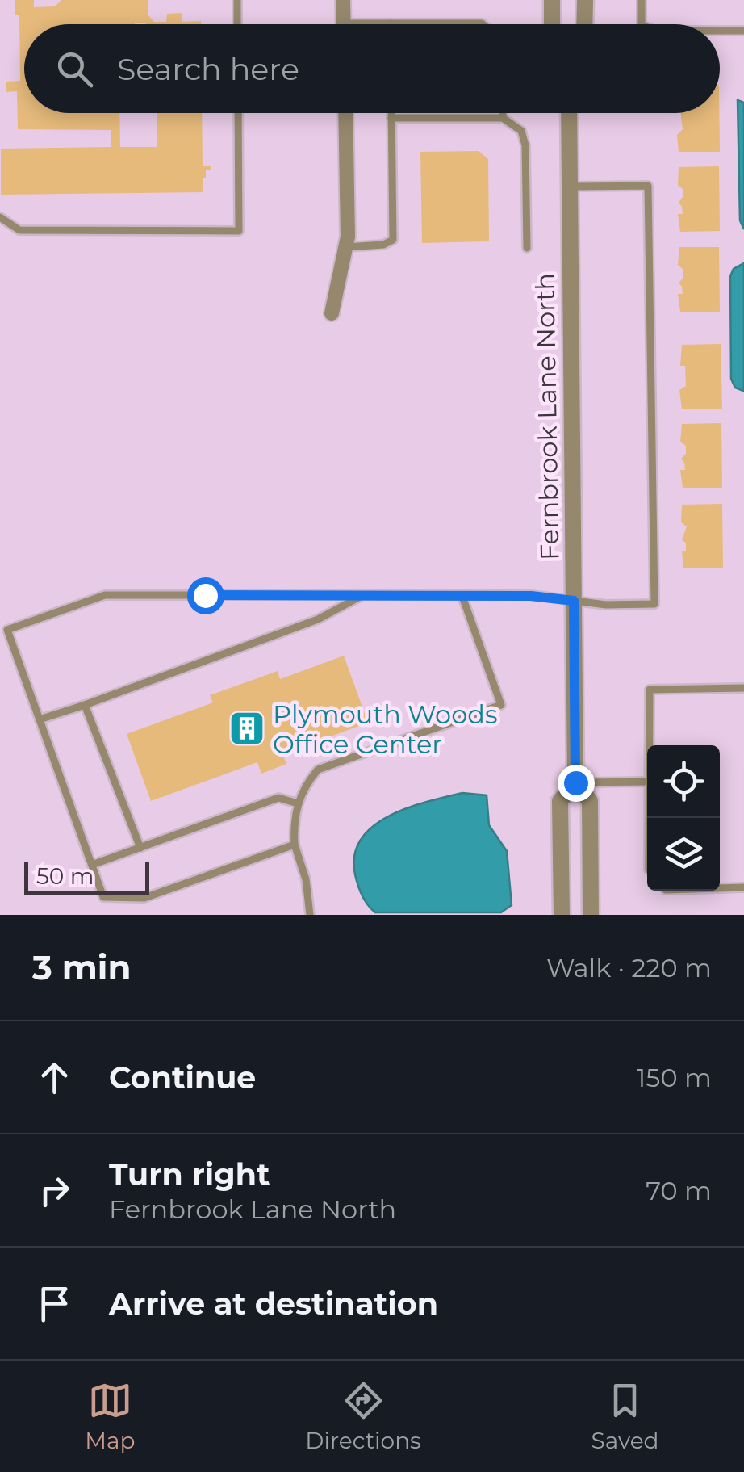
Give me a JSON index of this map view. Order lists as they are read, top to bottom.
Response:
{
  "streets": {
    "street": ["Fernbrook Lane North"]
  },
  "places": {
    "building": ["Plymouth Woods Office Center"]
  },
  "scale_bar": "50 m",
  "page": {
    "search": "Search here",
    "scale": "50 m",
    "heading": ["3 min", "Walk · 220 m"],
    "list": [
      ["Continue", "150 m"],
      ["Turn right", "Fernbrook Lane North", "70 m"],
      "Arrive at destination"
    ],
    "nav": ["Map", "Directions", "Saved"]
  }
}
